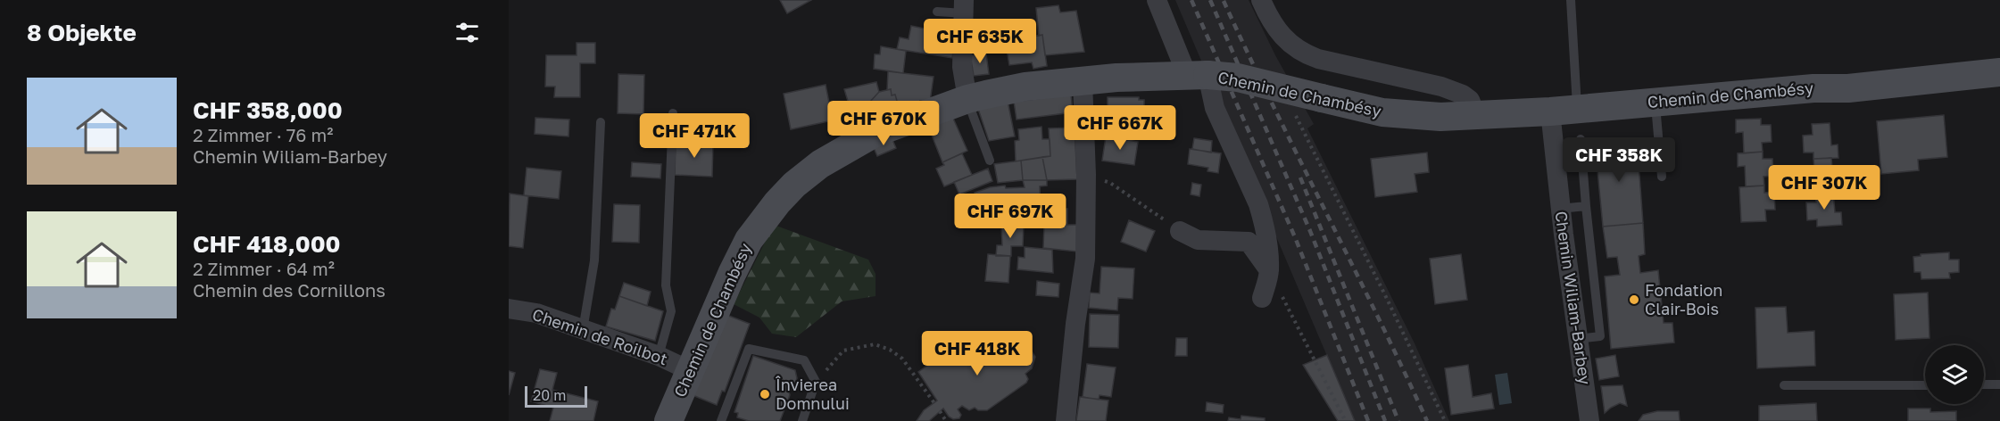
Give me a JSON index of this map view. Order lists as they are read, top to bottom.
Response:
{
  "streets": {
    "street": ["Chemin de Chambésy", "Chemin Wiliam-Barbey", "Chemin de Roilbot"]
  },
  "crossings": [
    ["Chemin de Chambésy", "Chemin Wiliam-Barbey"],
    ["Chemin de Chambésy", "Chemin de Roilbot"]
  ],
  "places": ["Fondation Clair-Bois", "Învierea Domnului"],
  "scale_bar": "20 m",
  "page": {
    "heading": "8 Objekte",
    "price": [
      "CHF 635K",
      "CHF 670K",
      "CHF 667K",
      "CHF 471K",
      "CHF 358K",
      "CHF 307K",
      "CHF 697K",
      "CHF 418K"
    ],
    "list": [
      {
        "name": "CHF 358,000",
        "note": "2 Zimmer · 76 m² · Chemin Wiliam-Barbey"
      },
      {
        "name": "CHF 418,000",
        "note": "2 Zimmer · 64 m² · Chemin des Cornillons"
      }
    ],
    "scale": "20 m"
  }
}
